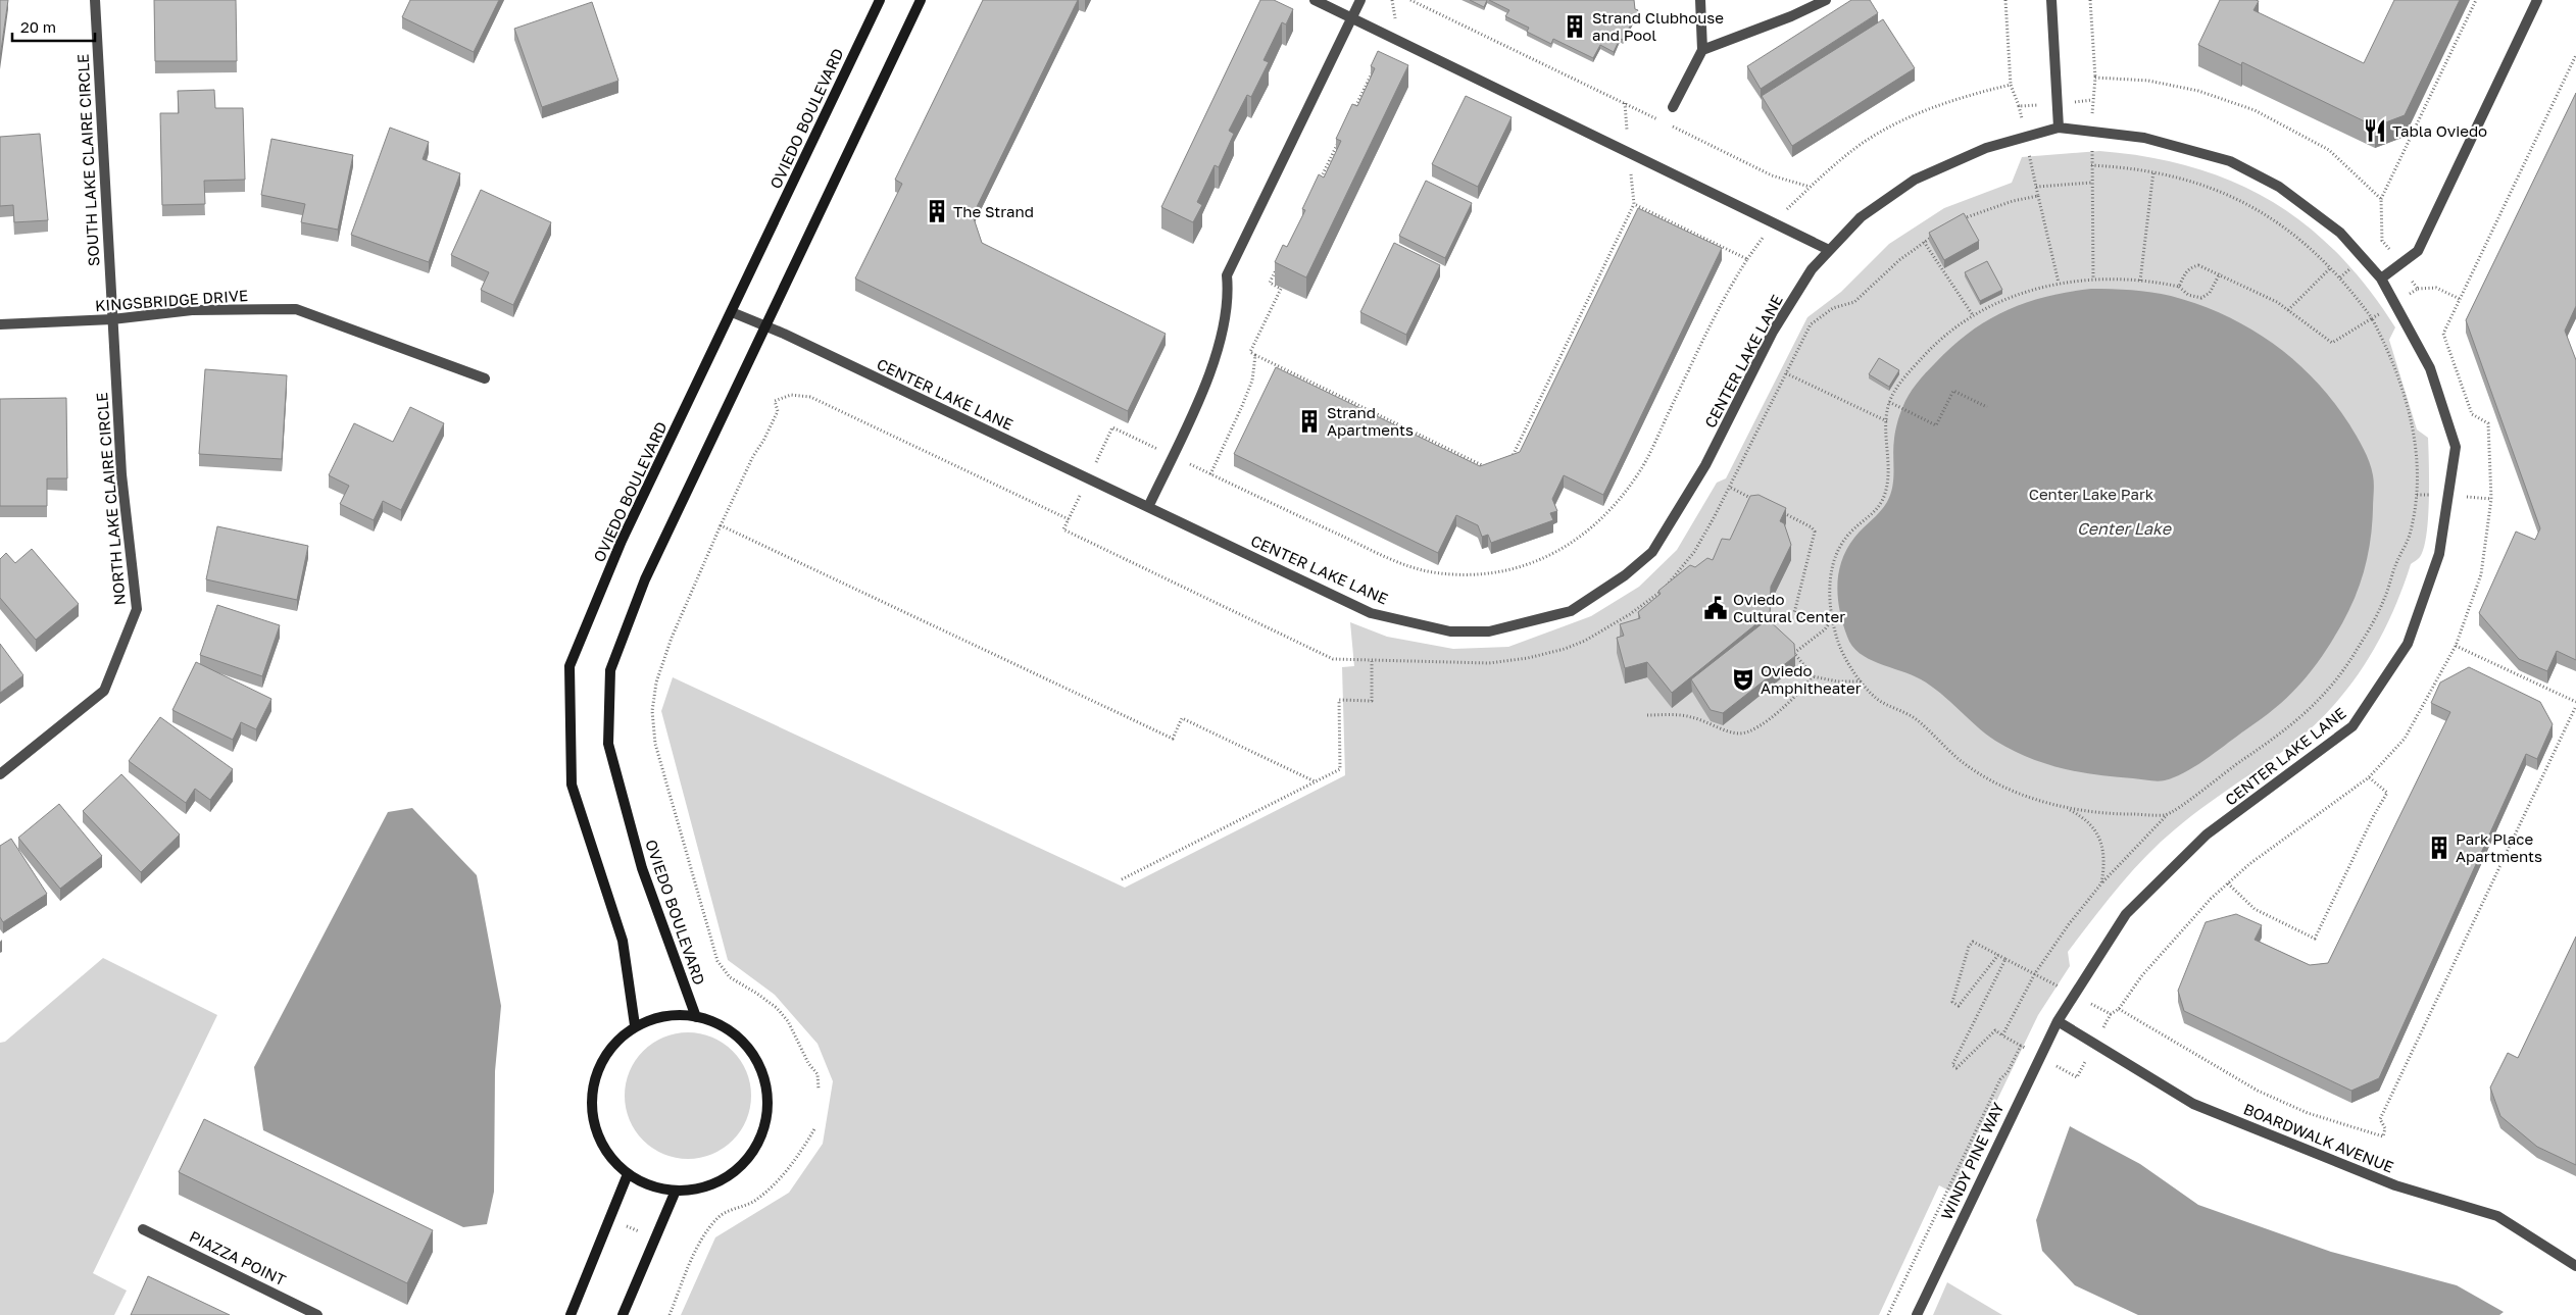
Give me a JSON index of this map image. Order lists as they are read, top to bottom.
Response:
{
  "streets": {
    "street": [
      "OVIEDO BOULEVARD",
      "SOUTH LAKE CLAIRE CIRCLE",
      "KINGSBRIDGE DRIVE",
      "CENTER LAKE LANE",
      "NORTH LAKE CLAIRE CIRCLE",
      "BOARDWALK AVENUE",
      "WINDY PINE WAY",
      "PIAZZA POINT"
    ]
  },
  "crossings": [
    ["OVIEDO BOULEVARD", "CENTER LAKE LANE"],
    ["SOUTH LAKE CLAIRE CIRCLE", "KINGSBRIDGE DRIVE"],
    ["SOUTH LAKE CLAIRE CIRCLE", "NORTH LAKE CLAIRE CIRCLE"],
    ["KINGSBRIDGE DRIVE", "NORTH LAKE CLAIRE CIRCLE"],
    ["CENTER LAKE LANE", "BOARDWALK AVENUE"],
    ["CENTER LAKE LANE", "WINDY PINE WAY"],
    ["BOARDWALK AVENUE", "WINDY PINE WAY"]
  ],
  "water": ["Center Lake"],
  "parks": ["Center Lake Park"],
  "places": {
    "building": [
      "Strand Clubhouse and Pool",
      "The Strand",
      "Strand Apartments",
      "Park Place Apartments"
    ],
    "restaurant": ["Tabla Oviedo"],
    "public building": ["Oviedo Cultural Center"],
    "theatre": ["Oviedo Amphitheater"]
  },
  "scale_bar": "20 m"
}
